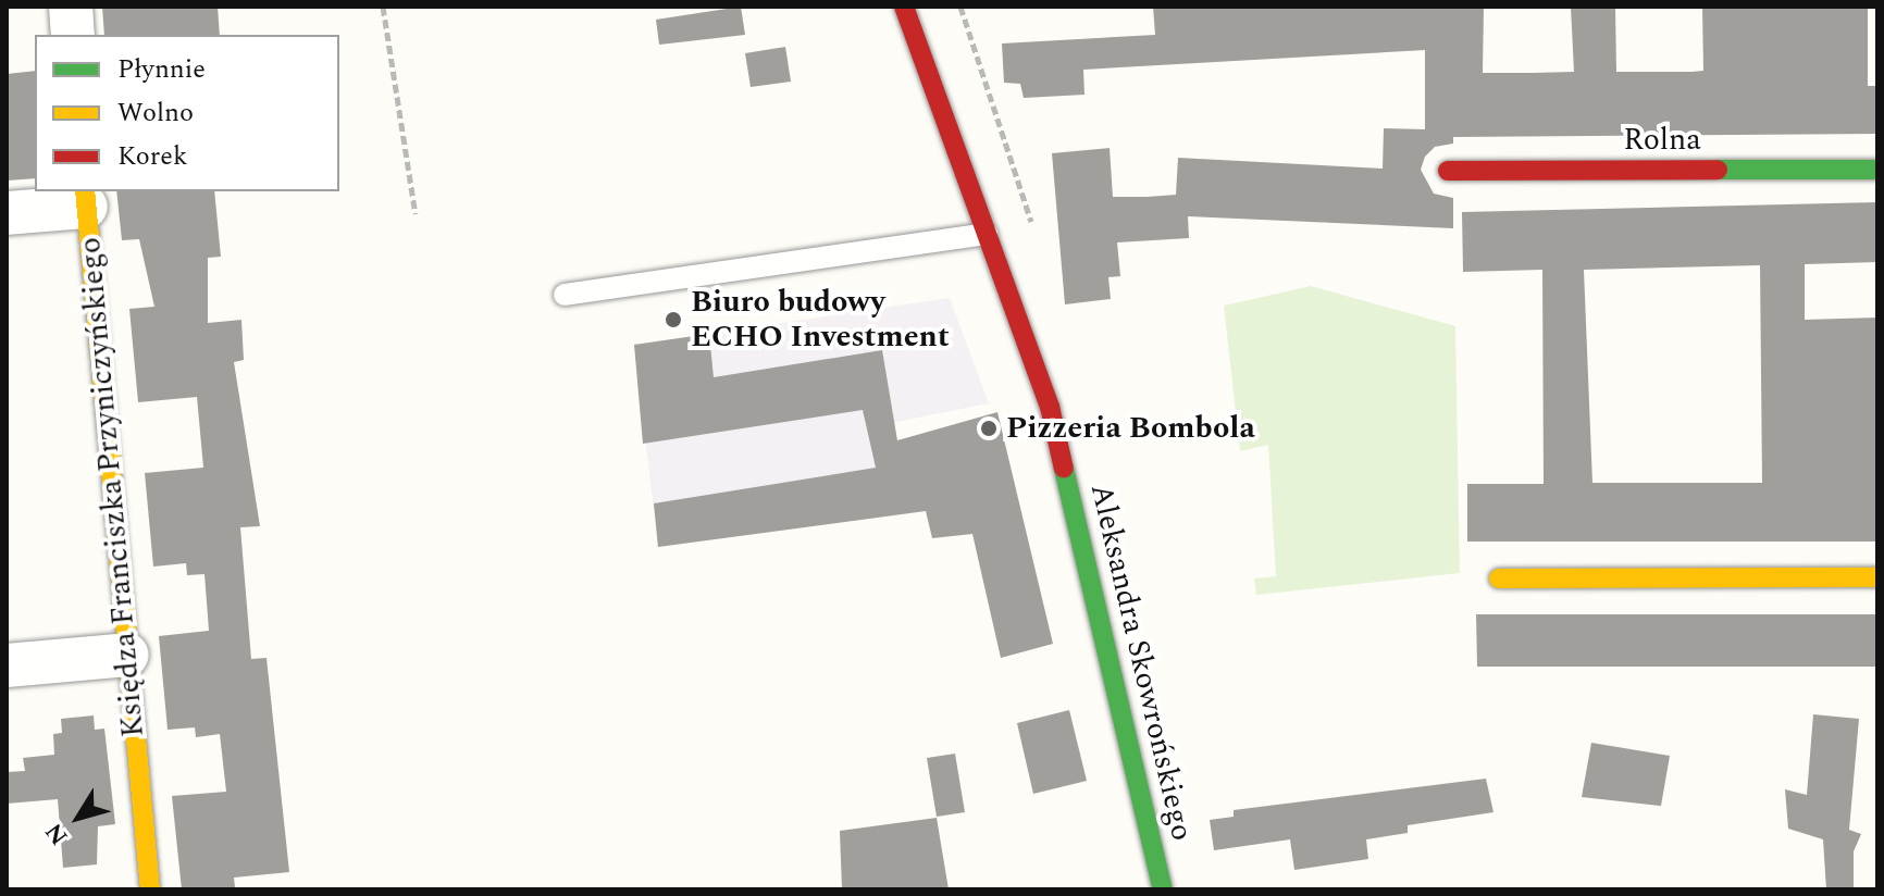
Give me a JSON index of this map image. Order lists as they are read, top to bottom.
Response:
{
  "streets": {
    "street": ["Rolna", "Księdza Franciszka Przyniczyńskiego", "Aleksandra Skowrońskiego"]
  },
  "places": ["Biuro budowy ECHO Investment", "Pizzeria Bombola"],
  "legend": ["Płynnie", "Wolno", "Korek"],
  "north": "bottom left"
}
